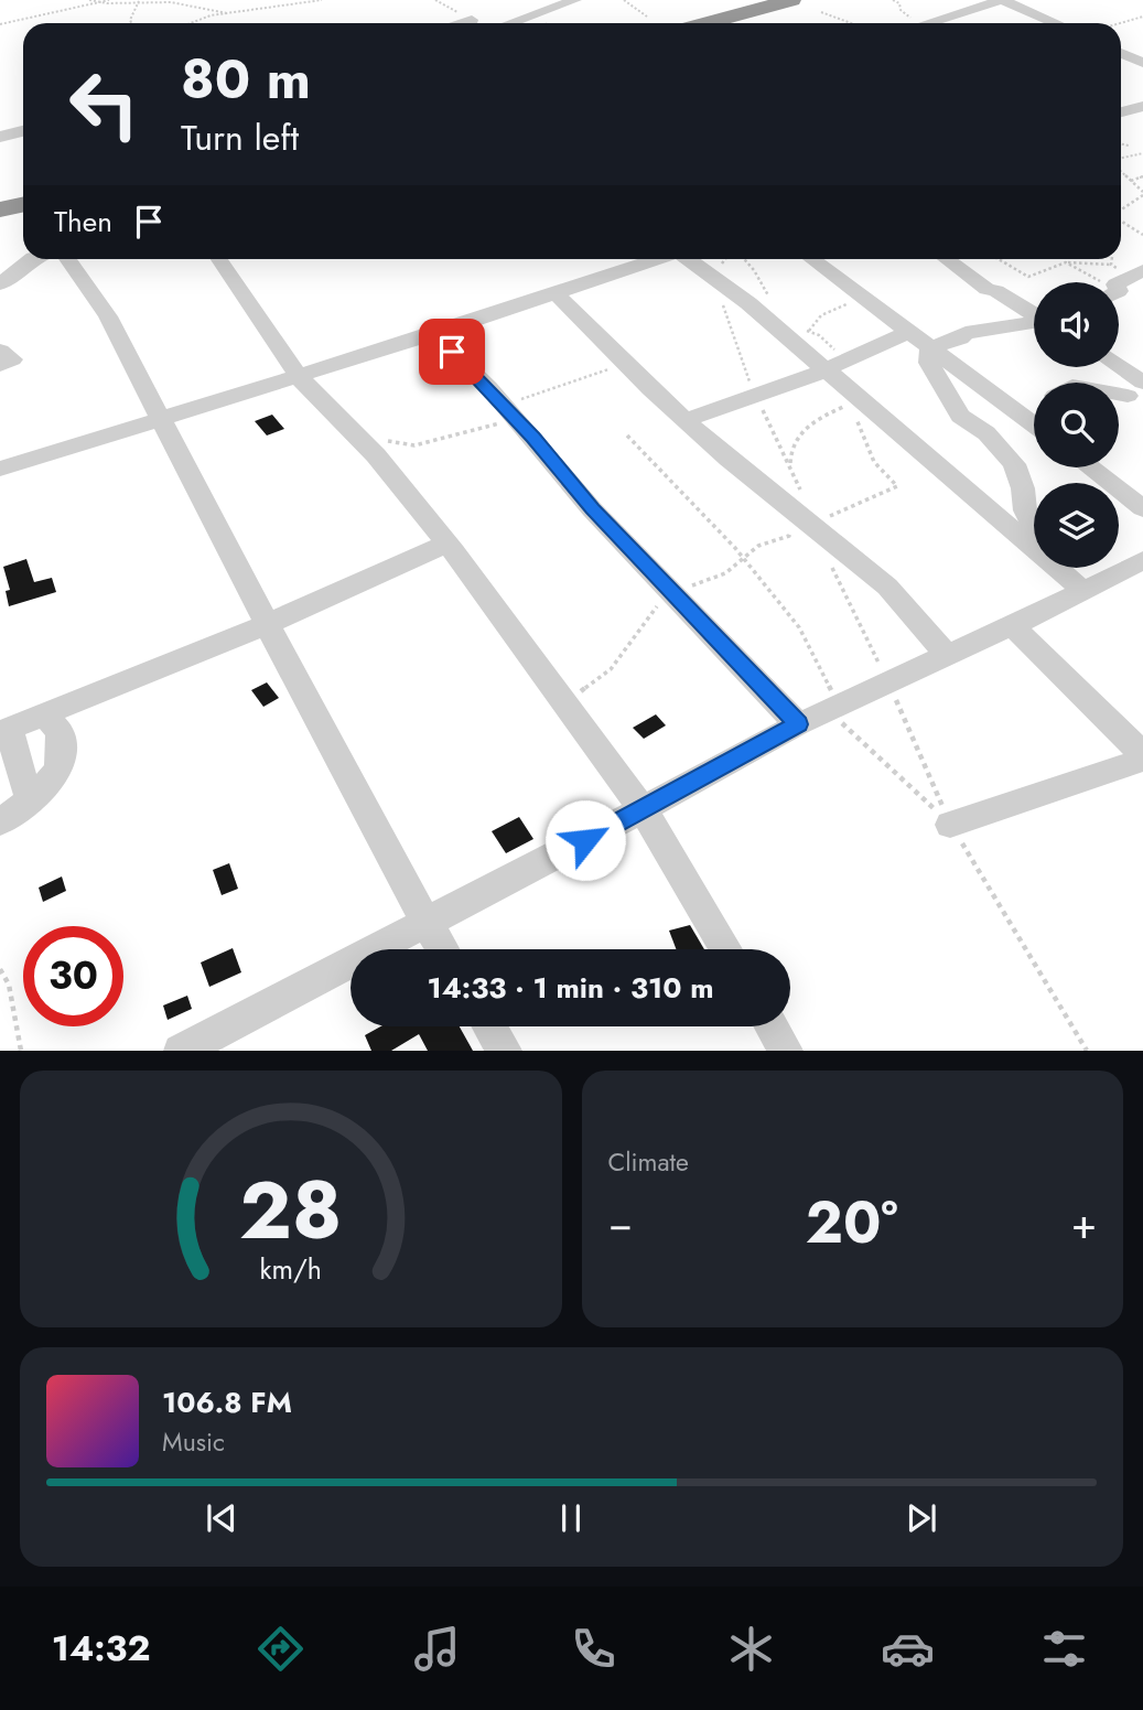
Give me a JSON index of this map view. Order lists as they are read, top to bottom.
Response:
{
  "page": {
    "turn": ["80 m", "Turn left"],
    "then": "Then",
    "limit": "30",
    "trip": "14:33 · 1 min · 310 m",
    "tile": "Climate",
    "heat": ["−", "20°", "+"],
    "song": ["106.8 FM", "Music"],
    "tabs": "14:32",
    "gauge": ["28", "km/h"]
  }
}
